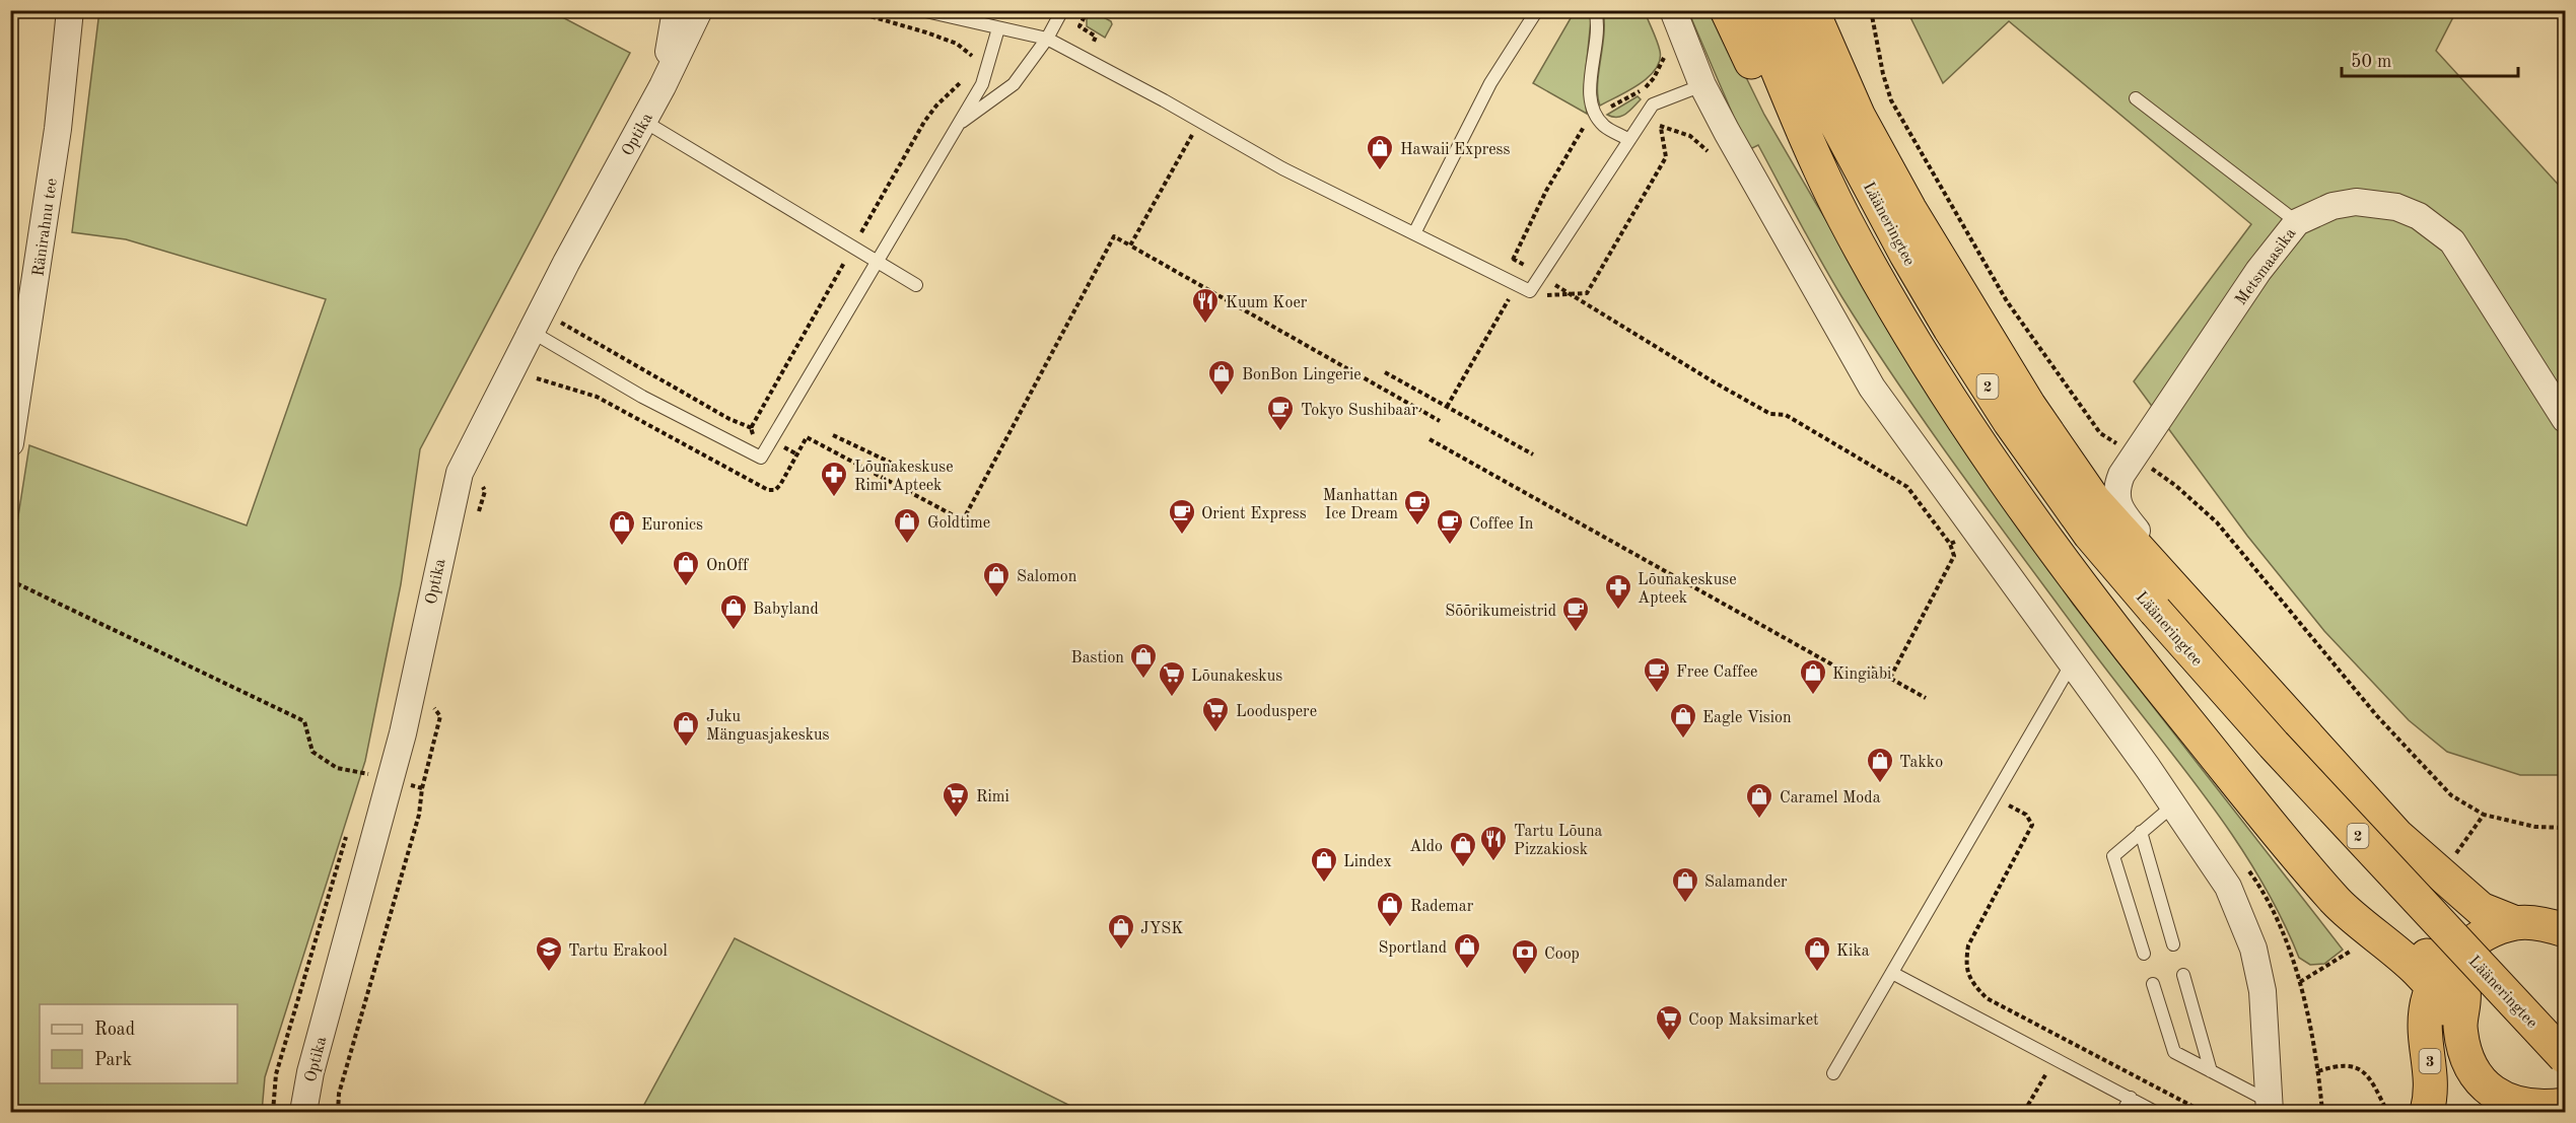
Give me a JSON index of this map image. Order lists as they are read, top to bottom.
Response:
{
  "streets": {
    "highway": ["Lääneringtee", "2", "3"],
    "street": ["Optika", "Ränirahnu tee", "Metsmaasika"]
  },
  "crossings": [
    ["Lääneringtee", "Metsmaasika"]
  ],
  "places": {
    "shop": [
      "Hawaii Express",
      "BonBon Lingerie",
      "Goldtime",
      "Euronics",
      "OnOff",
      "Salomon",
      "Babyland",
      "Bastion",
      "Kingiabi",
      "Eagle Vision",
      "Juku Mänguasjakeskus",
      "Takko",
      "Caramel Moda",
      "Aldo",
      "Lindex",
      "Salamander",
      "Rademar",
      "JYSK",
      "Sportland",
      "Kika"
    ],
    "restaurant": ["Kuum Koer", "Tartu Lõuna Pizzakiosk"],
    "cafe": [
      "Tokyo Sushibaar",
      "Manhattan Ice Dream",
      "Orient Express",
      "Coffee In",
      "Sõõrikumeistrid",
      "Free Caffee"
    ],
    "pharmacy": ["Lõunakeskuse Rimi Apteek", "Lõunakeskuse Apteek"],
    "supermarket": [
      "Lõunakeskus",
      "Looduspere",
      "Rimi",
      "Coop Maksimarket"
    ],
    "school or university": ["Tartu Erakool"],
    "bank": ["Coop"]
  },
  "legend": ["Road", "Park"],
  "scale_bar": "50 m"
}
